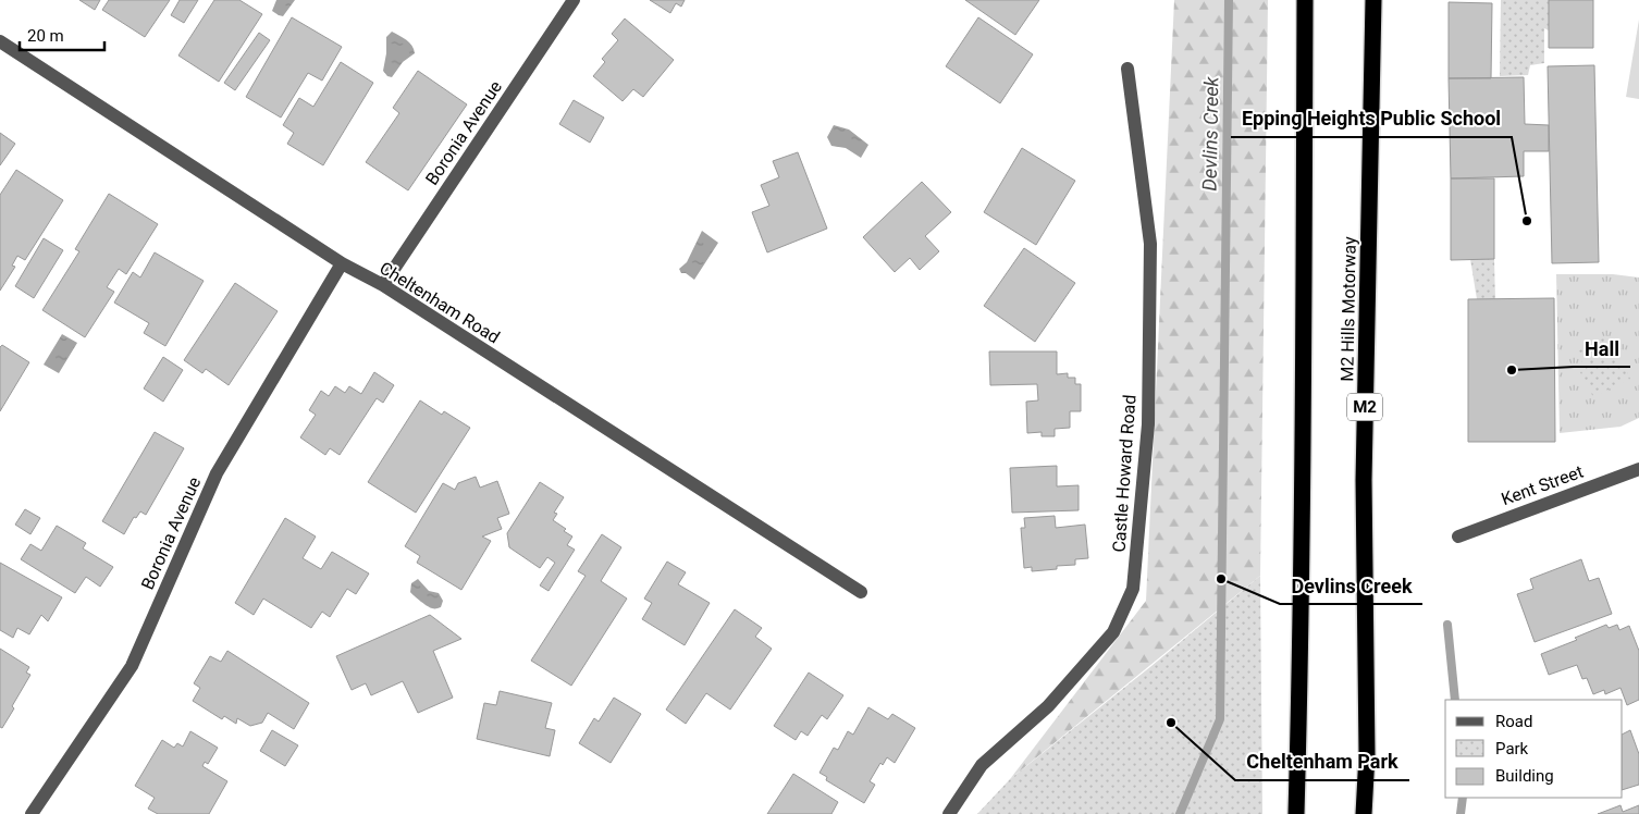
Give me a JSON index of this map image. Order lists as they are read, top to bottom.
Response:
{
  "streets": {
    "highway": ["M2 Hills Motorway", "M2"],
    "street": [
      "Boronia Avenue",
      "Cheltenham Road",
      "Castle Howard Road",
      "Kent Street"
    ]
  },
  "crossings": [
    ["Boronia Avenue", "Cheltenham Road"]
  ],
  "water": ["Devlins Creek"],
  "places": [
    "Epping Heights Public School",
    "Hall",
    "Devlins Creek",
    "Cheltenham Park"
  ],
  "legend": ["Road", "Park", "Building"],
  "scale_bar": "20 m"
}
